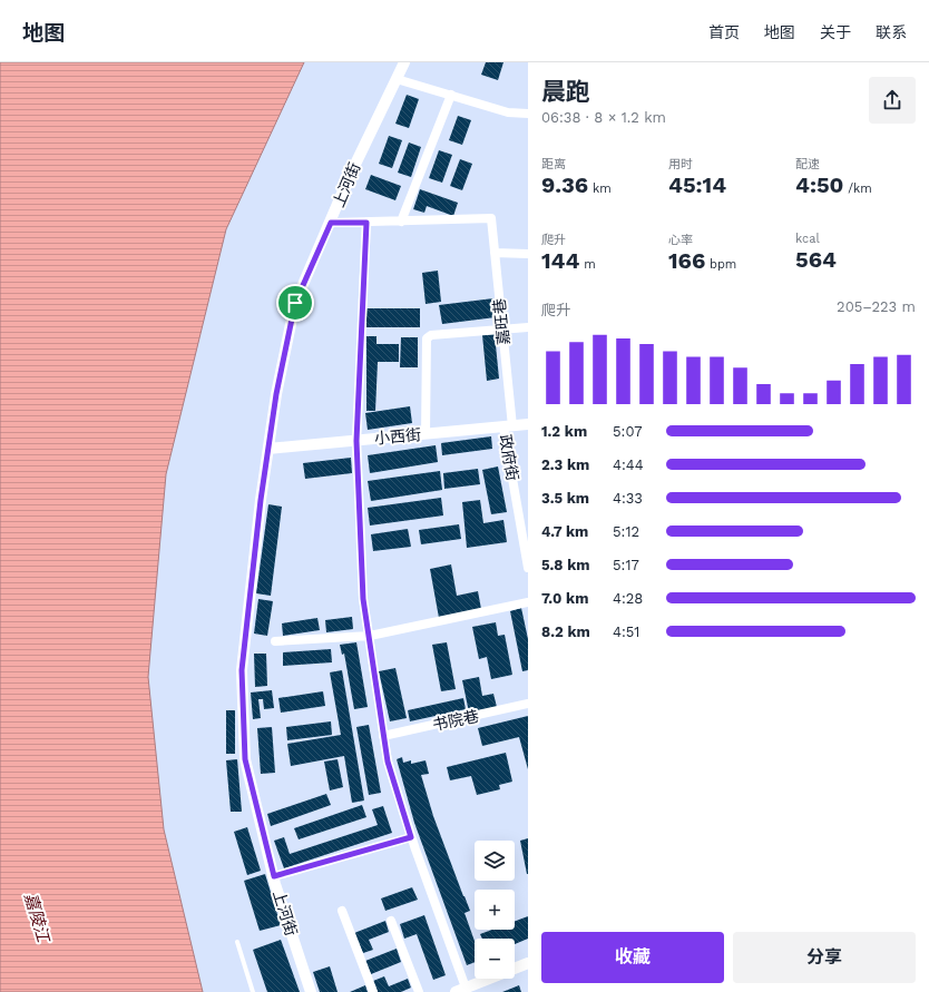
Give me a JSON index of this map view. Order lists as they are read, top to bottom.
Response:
{
  "streets": {
    "street": [
      "上河街",
      "嘉旺巷",
      "小西街",
      "政府街",
      "书院巷"
    ]
  },
  "crossings": [
    ["上河街", "小西街"],
    ["嘉旺巷", "小西街"],
    ["嘉旺巷", "政府街"],
    ["小西街", "政府街"]
  ],
  "water": ["嘉陵江"],
  "page": {
    "header": "地图",
    "nav": [
      "首页",
      "地图",
      "关于",
      "联系"
    ],
    "heading": ["晨跑", "06:38 · 8 × 1.2 km"],
    "stats": [
      ["距离", "9.36 km"],
      ["用时", "45:14"],
      ["配速", "4:50 /km"],
      ["爬升", "144 m"],
      ["心率", "166 bpm"],
      ["kcal", "564"]
    ],
    "chart": ["爬升", "205–223 m"],
    "list": [
      {
        "name": "1.2 km",
        "note": "5:07"
      },
      {
        "name": "2.3 km",
        "note": "4:44"
      },
      {
        "name": "3.5 km",
        "note": "4:33"
      },
      {
        "name": "4.7 km",
        "note": "5:12"
      },
      {
        "name": "5.8 km",
        "note": "5:17"
      },
      {
        "name": "7.0 km",
        "note": "4:28"
      },
      {
        "name": "8.2 km",
        "note": "4:51"
      }
    ],
    "map_buttons": ["+", "−"],
    "buttons": ["收藏", "分享"]
  }
}
